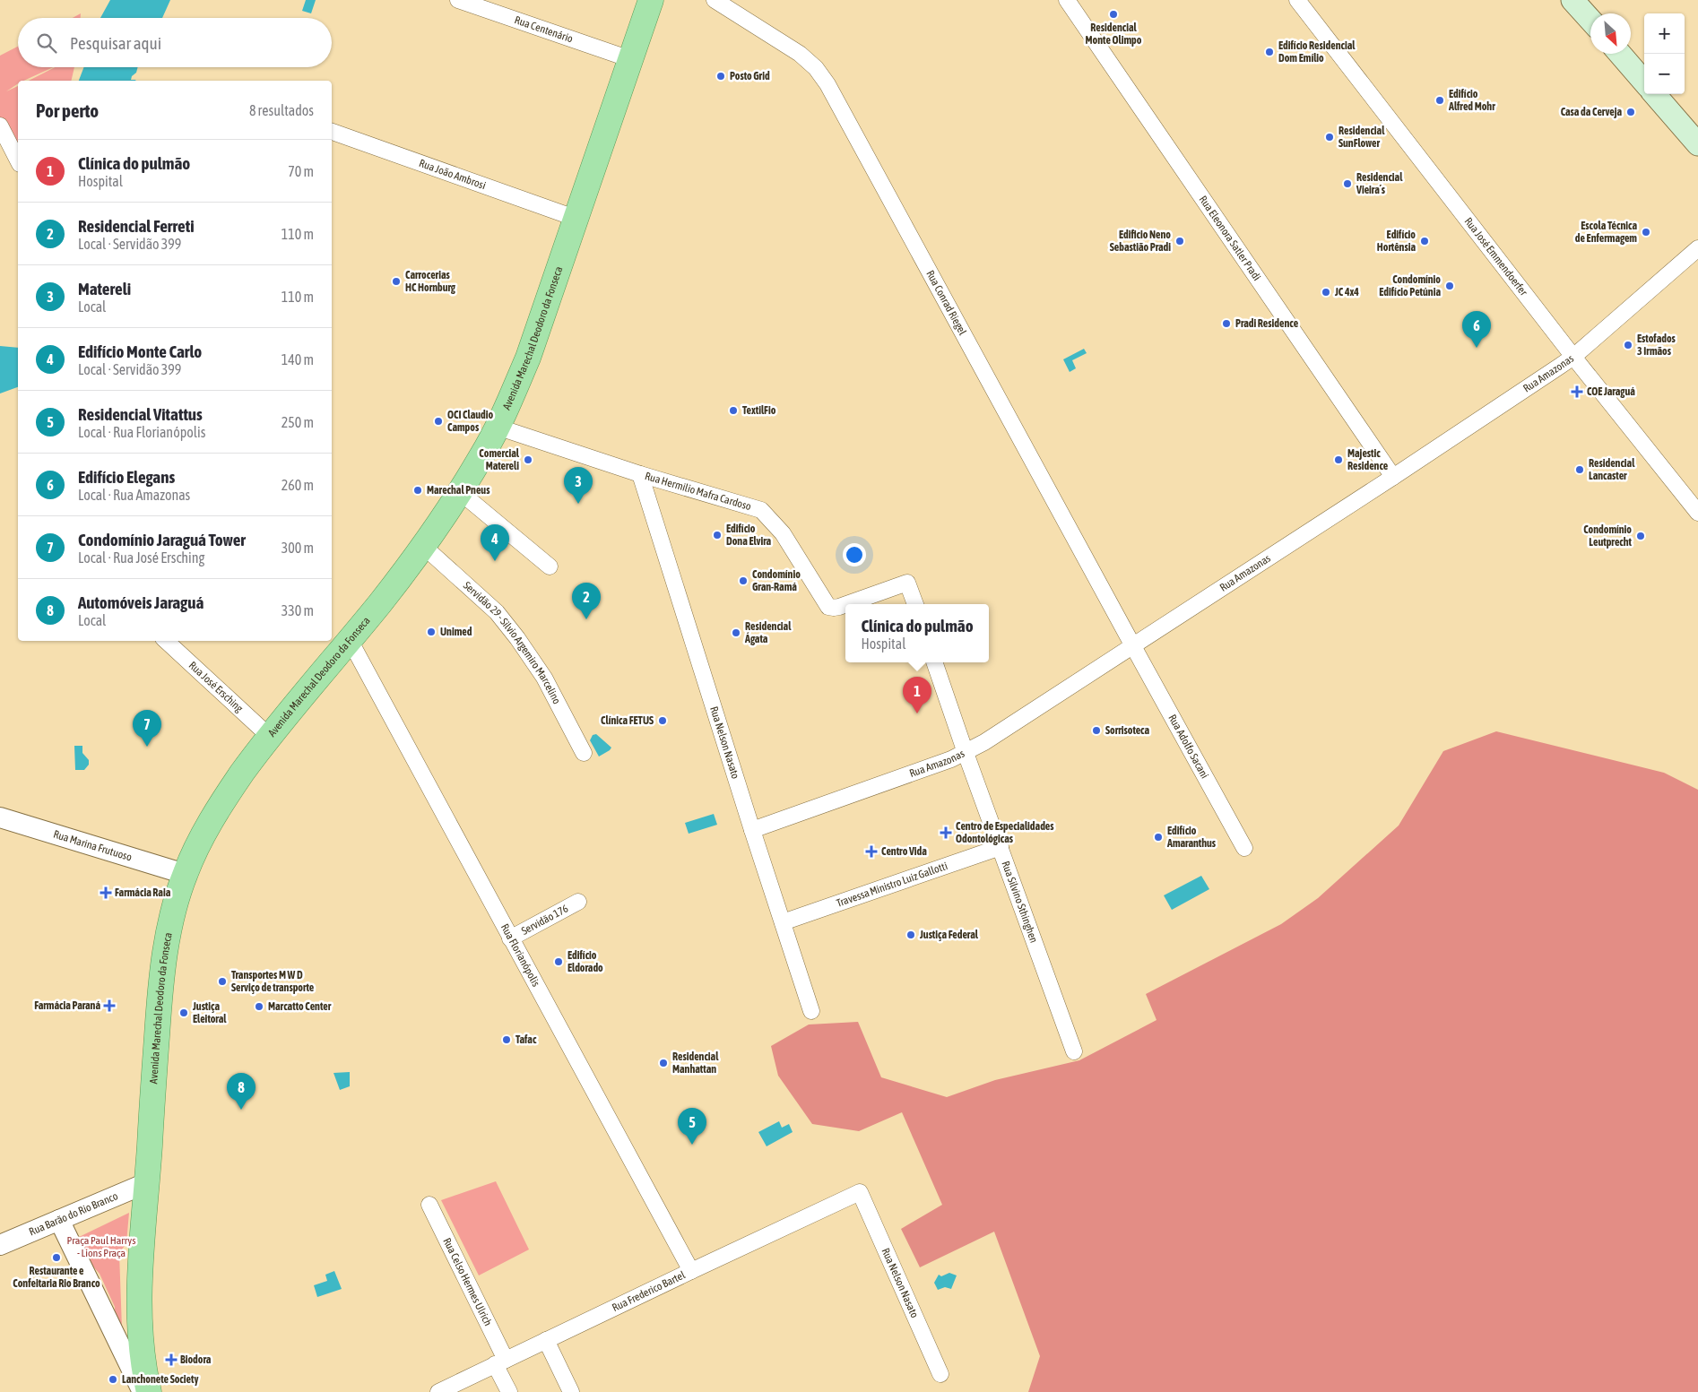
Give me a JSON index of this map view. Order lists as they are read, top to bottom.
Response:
{
  "streets": {
    "main road": ["Avenida Marechal Deodoro da Fonseca"],
    "street": [
      "Rua Centenário",
      "Rua João Ambrosi",
      "Rua Eleonora Satler Pradi",
      "Rua José Emmendoerfer",
      "Rua Conrad Riegel",
      "Rua Amazonas",
      "Rua Hermilio Mafra Cardoso",
      "Servidão 29 - Silvio Argemiro Marcelino",
      "Rua José Ersching",
      "Rua Nelson Nasato",
      "Rua Adolfo Sacani",
      "Rua Marina Frutuoso",
      "Travessa Ministro Luiz Gallotti",
      "Rua Silvino Sthinghen",
      "Servidão 176",
      "Rua Florianópolis",
      "Rua Barão do Rio Branco",
      "Rua Celso Hermes Ulrich",
      "Rua Frederico Bartel"
    ]
  },
  "crossings": [
    ["Rua Centenário", "Avenida Marechal Deodoro da Fonseca"],
    ["Rua João Ambrosi", "Avenida Marechal Deodoro da Fonseca"],
    ["Rua Eleonora Satler Pradi", "Rua Amazonas"],
    ["Rua José Emmendoerfer", "Rua Amazonas"],
    ["Rua Conrad Riegel", "Rua Amazonas"],
    ["Rua Conrad Riegel", "Rua Adolfo Sacani"],
    ["Avenida Marechal Deodoro da Fonseca", "Rua Hermilio Mafra Cardoso"],
    ["Avenida Marechal Deodoro da Fonseca", "Servidão 29 - Silvio Argemiro Marcelino"],
    ["Avenida Marechal Deodoro da Fonseca", "Rua José Ersching"],
    ["Avenida Marechal Deodoro da Fonseca", "Rua Marina Frutuoso"],
    ["Avenida Marechal Deodoro da Fonseca", "Rua Florianópolis"],
    ["Avenida Marechal Deodoro da Fonseca", "Rua Barão do Rio Branco"],
    ["Rua Amazonas", "Rua Nelson Nasato"],
    ["Rua Amazonas", "Rua Adolfo Sacani"],
    ["Rua Amazonas", "Rua Silvino Sthinghen"],
    ["Rua Hermilio Mafra Cardoso", "Rua Nelson Nasato"],
    ["Rua Nelson Nasato", "Travessa Ministro Luiz Gallotti"],
    ["Rua Nelson Nasato", "Rua Frederico Bartel"],
    ["Travessa Ministro Luiz Gallotti", "Rua Silvino Sthinghen"],
    ["Servidão 176", "Rua Florianópolis"],
    ["Rua Florianópolis", "Rua Frederico Bartel"],
    ["Rua Celso Hermes Ulrich", "Rua Frederico Bartel"]
  ],
  "parks": ["Praça Paul Harrys - Lions Praça"],
  "places": {
    "other": [
      "Residencial Monte Olimpo",
      "Edifício Residencial Dom Emílio",
      "Posto Grid",
      "Edifício Alfred Mohr",
      "Casa da Cerveja",
      "Residencial SunFlower",
      "Residencial Vieira´s",
      "Escola Técnica de Enfermagem",
      "Edificio Neno Sebastião Pradi",
      "Edifício Hortênsia",
      "Carrocerias HC Hornburg",
      "Condomínio Edifício Petúnia",
      "JC 4x4",
      "Pradi Residence",
      "Estofados 3 Irmãos",
      "TextilFio",
      "OCI Claudio Campos",
      "Comercial Matereli",
      "Majestic Residence",
      "Residencial Lancaster",
      "Marechal Pneus",
      "Edifício Dona Elvira",
      "Condomínio Leutprecht",
      "Condomínio Gran-Ramá",
      "Unimed",
      "Residencial Ágata",
      "Clínica FETUS",
      "Sorrisoteca",
      "Edifício Amaranthus",
      "Justiça Federal",
      "Edifício Eldorado",
      "Transportes M W D Serviço de transporte",
      "Marcatto Center",
      "Justiça Eleitoral",
      "Tafac",
      "Residencial Manhattan",
      "Restaurante e Confeitaria Rio Branco",
      "Lanchonete Society"
    ],
    "health": [
      "COE Jaraguá",
      "Centro de Especialidades Odontológicas",
      "Centro Vida",
      "Farmácia Raia",
      "Farmácia Paraná",
      "Biodora"
    ]
  },
  "north": "bottom right",
  "page": {
    "map_buttons": ["+", "−"],
    "search": "Pesquisar aqui",
    "heading": ["Por perto", "8 resultados"],
    "list": [
      {
        "mark": "1",
        "name": "Clínica do pulmão",
        "note": "Hospital",
        "value": "70 m"
      },
      {
        "mark": "2",
        "name": "Residencial Ferreti",
        "note": "Local · Servidão 399",
        "value": "110 m"
      },
      {
        "mark": "3",
        "name": "Matereli",
        "note": "Local",
        "value": "110 m"
      },
      {
        "mark": "4",
        "name": "Edifício Monte Carlo",
        "note": "Local · Servidão 399",
        "value": "140 m"
      },
      {
        "mark": "5",
        "name": "Residencial Vitattus",
        "note": "Local · Rua Florianópolis",
        "value": "250 m"
      },
      {
        "mark": "6",
        "name": "Edifício Elegans",
        "note": "Local · Rua Amazonas",
        "value": "260 m"
      },
      {
        "mark": "7",
        "name": "Condomínio Jaraguá Tower",
        "note": "Local · Rua José Ersching",
        "value": "300 m"
      },
      {
        "mark": "8",
        "name": "Automóveis Jaraguá",
        "note": "Local",
        "value": "330 m"
      }
    ],
    "pins": [
      "6",
      "3",
      "4",
      "2",
      "1",
      "7",
      "8",
      "5"
    ],
    "popup": ["Clínica do pulmão", "Hospital"]
  }
}
